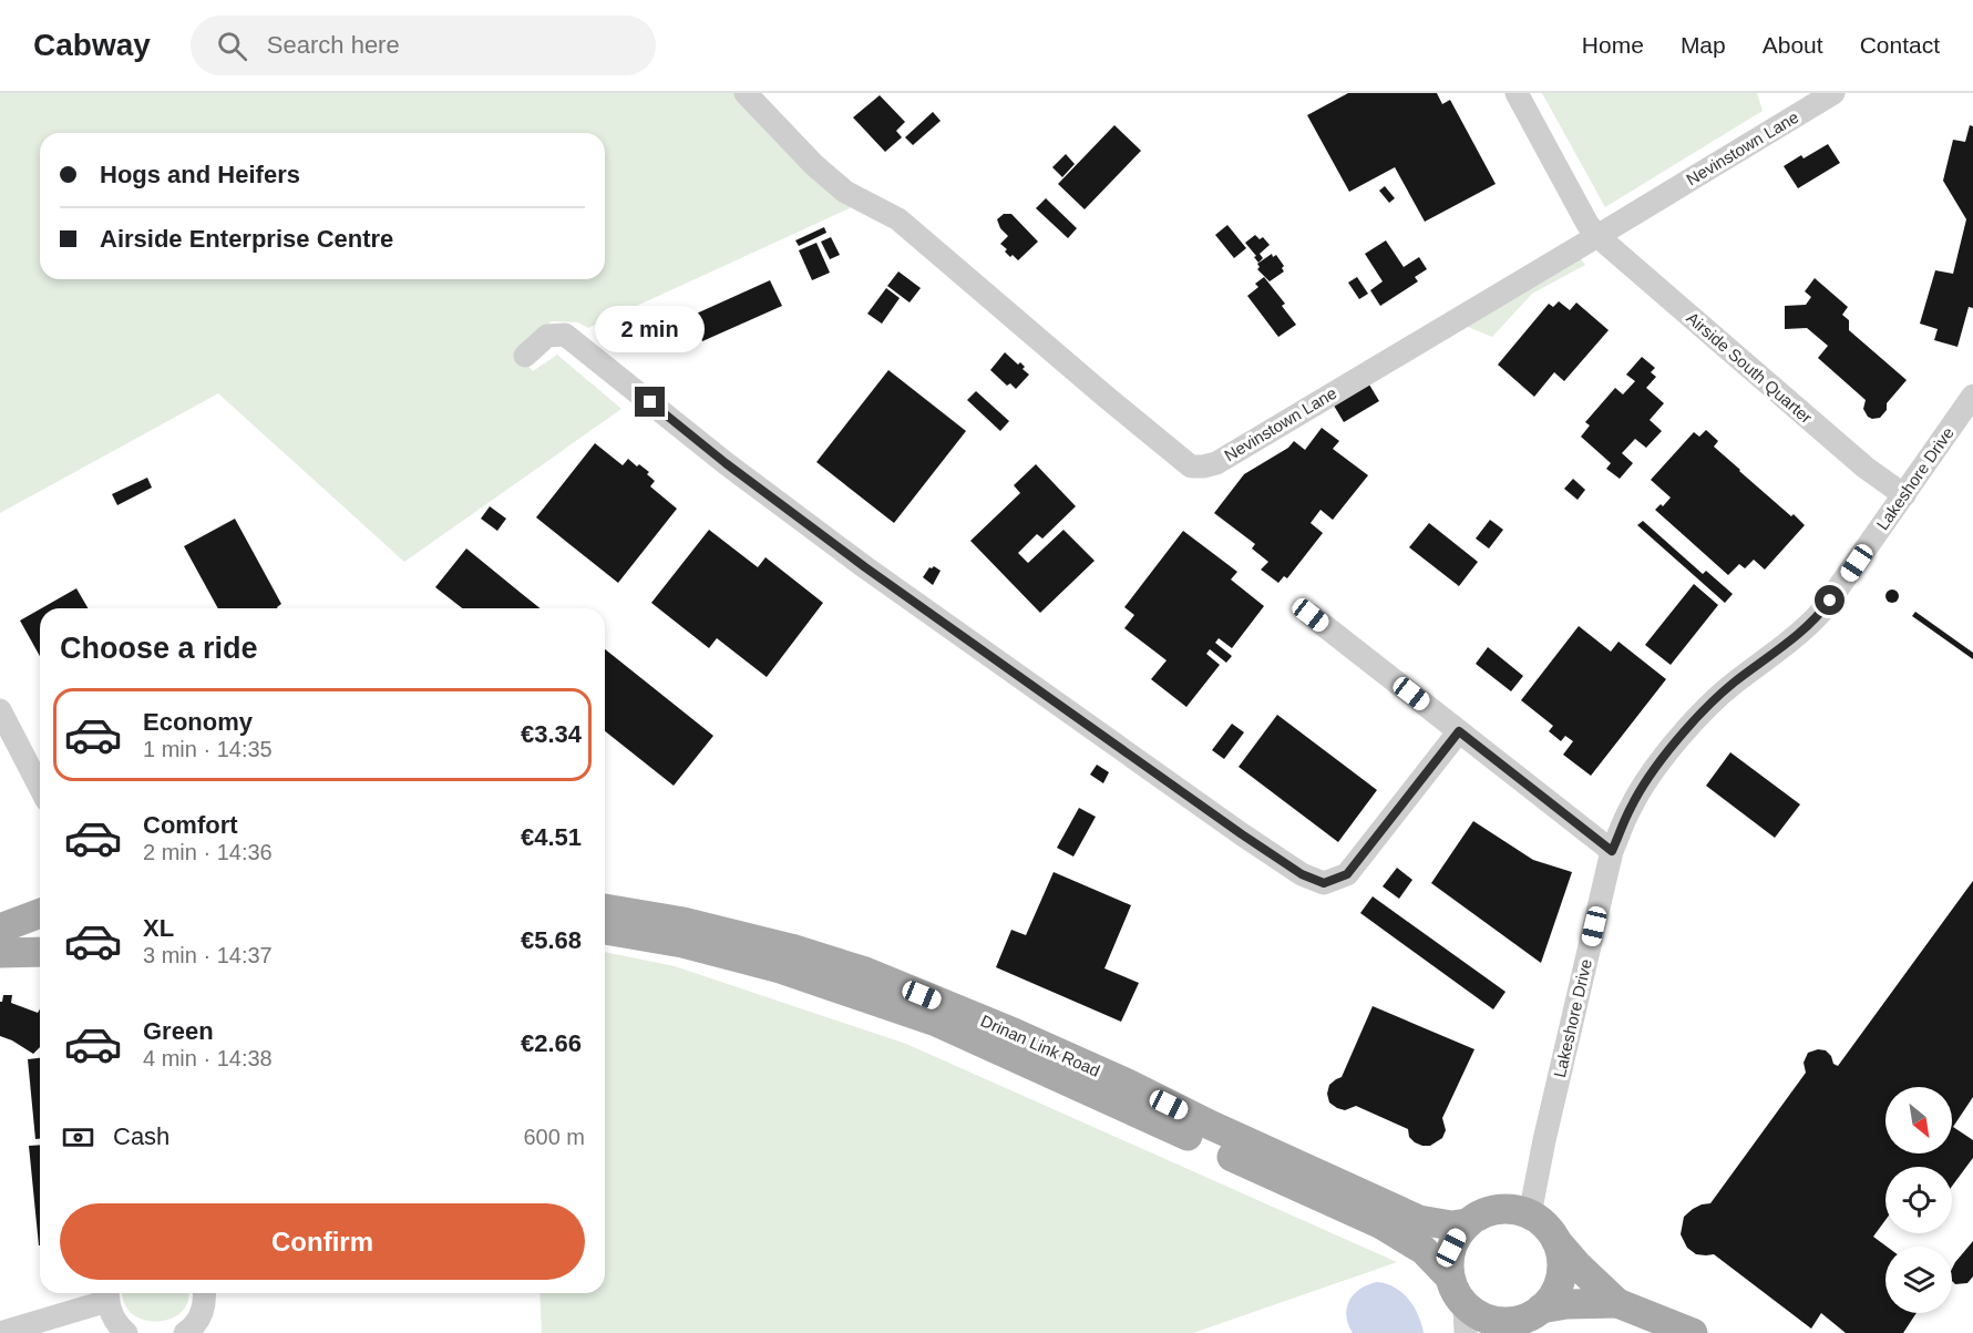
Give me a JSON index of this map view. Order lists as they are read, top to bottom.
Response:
{
  "streets": {
    "main road": ["Drinan Link Road"],
    "street": ["Nevinstown Lane", "Airside South Quarter", "Lakeshore Drive"]
  },
  "crossings": [
    ["Nevinstown Lane", "Airside South Quarter"],
    ["Airside South Quarter", "Lakeshore Drive"],
    ["Lakeshore Drive", "Drinan Link Road"]
  ],
  "north": "bottom right",
  "page": {
    "header": "Cabway",
    "search": "Search here",
    "nav": [
      "Home",
      "Map",
      "About",
      "Contact"
    ],
    "banner": ["Hogs and Heifers", "Airside Enterprise Centre"],
    "bubble": "2 min",
    "heading": "Choose a ride",
    "list": [
      {
        "name": "Economy",
        "note": "1 min · 14:35",
        "value": "€3.34"
      },
      {
        "name": "Comfort",
        "note": "2 min · 14:36",
        "value": "€4.51"
      },
      {
        "name": "XL",
        "note": "3 min · 14:37",
        "value": "€5.68"
      },
      {
        "name": "Green",
        "note": "4 min · 14:38",
        "value": "€2.66"
      }
    ],
    "pay": ["Cash", "600 m"],
    "buttons": "Confirm"
  }
}
